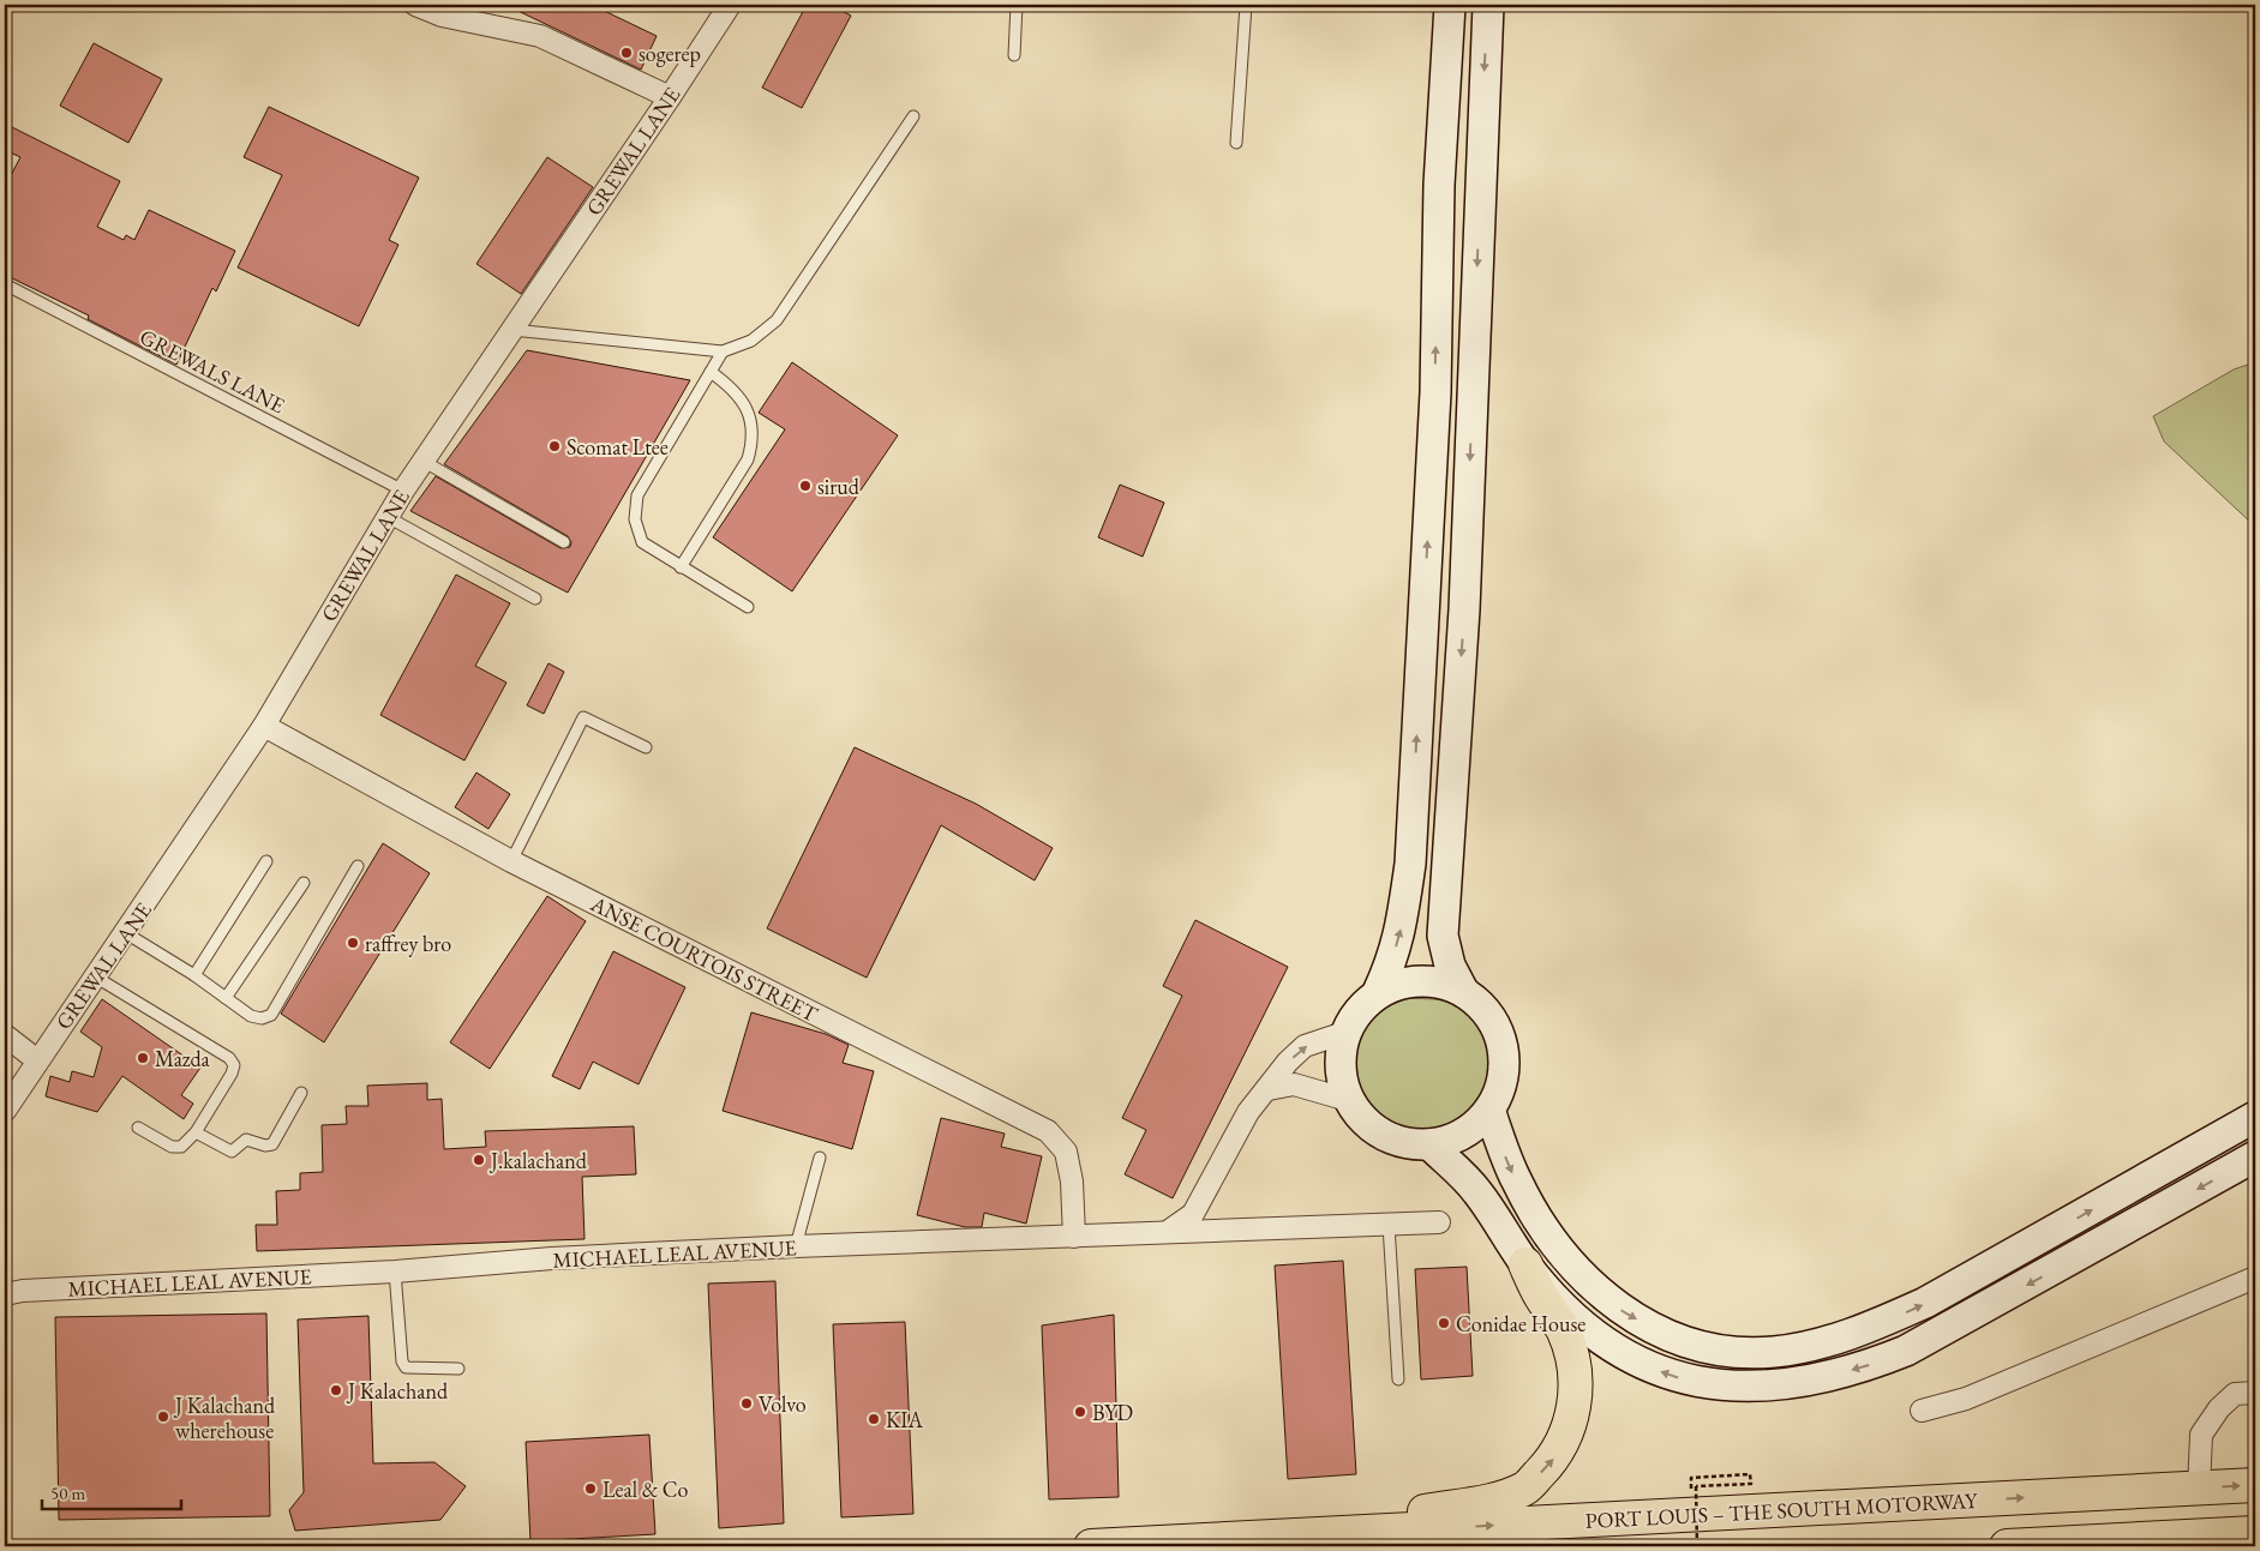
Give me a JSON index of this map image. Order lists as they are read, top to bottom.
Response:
{
  "streets": {
    "highway": ["PORT LOUIS – THE SOUTH MOTORWAY"],
    "street": ["GREWAL LANE", "ANSE COURTOIS STREET", "MICHAEL LEAL AVENUE"],
    "lane": ["GREWALS LANE"]
  },
  "crossings": [
    ["GREWAL LANE", "GREWALS LANE"],
    ["GREWAL LANE", "ANSE COURTOIS STREET"],
    ["ANSE COURTOIS STREET", "MICHAEL LEAL AVENUE"]
  ],
  "one_way": ["PORT LOUIS – THE SOUTH MOTORWAY"],
  "places": [
    "sogerep",
    "Scomat Ltee",
    "sirud",
    "raffrey bro",
    "Mazda",
    "J.kalachand",
    "Conidae House",
    "J Kalachand",
    "Volvo",
    "BYD",
    "J Kalachand wherehouse",
    "KIA",
    "Leal & Co"
  ],
  "scale_bar": "50 m"
}
